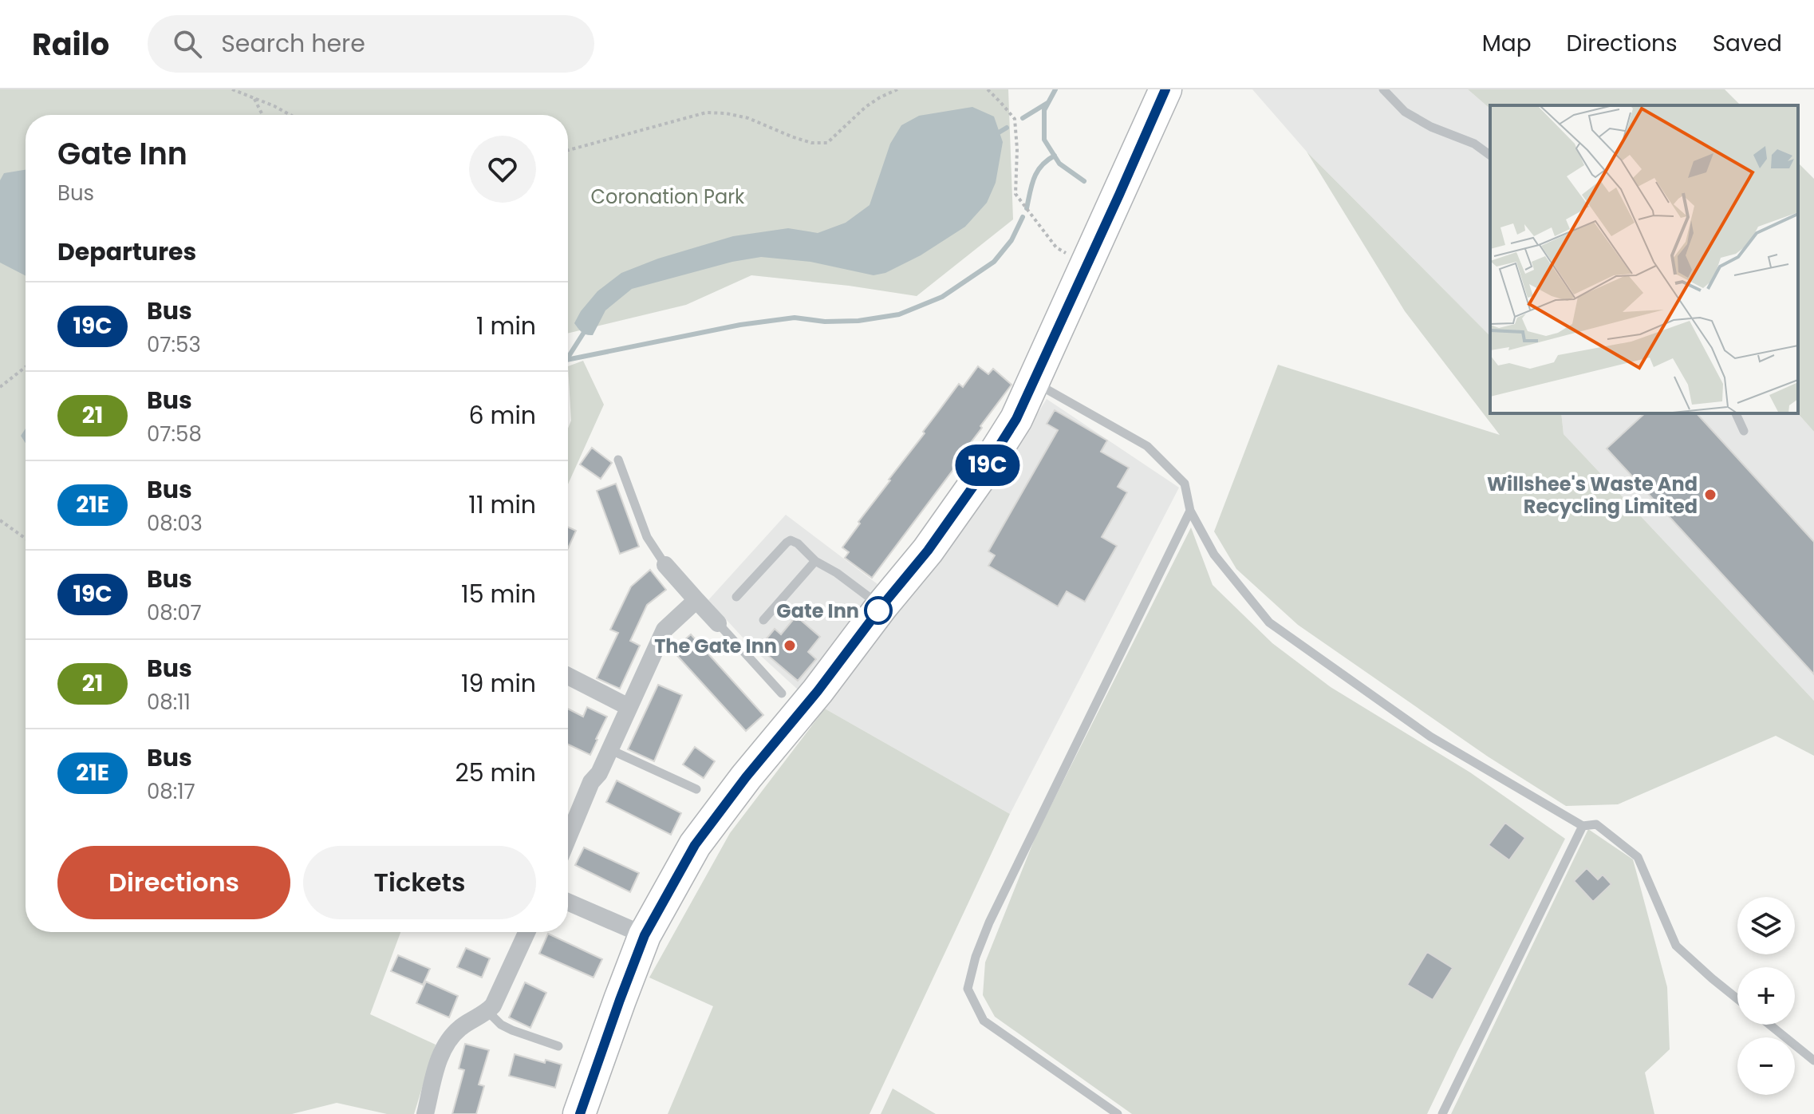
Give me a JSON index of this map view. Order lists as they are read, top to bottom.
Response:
{
  "parks": ["Coronation Park"],
  "places": ["Willshee's Waste And Recycling Limited", "Gate Inn", "The Gate Inn"],
  "lines": ["bus line 19C"],
  "page": {
    "header": "Railo",
    "search": "Search here",
    "nav": ["Map", "Directions", "Saved"],
    "on_map": "19C",
    "heading": [
      ["Gate Inn", "Bus"],
      "Departures"
    ],
    "list": [
      {
        "mark": "19C",
        "name": "Bus",
        "note": "07:53",
        "value": "1 min"
      },
      {
        "mark": "21",
        "name": "Bus",
        "note": "07:58",
        "value": "6 min"
      },
      {
        "mark": "21E",
        "name": "Bus",
        "note": "08:03",
        "value": "11 min"
      },
      {
        "mark": "19C",
        "name": "Bus",
        "note": "08:07",
        "value": "15 min"
      },
      {
        "mark": "21",
        "name": "Bus",
        "note": "08:11",
        "value": "19 min"
      },
      {
        "mark": "21E",
        "name": "Bus",
        "note": "08:17",
        "value": "25 min"
      }
    ],
    "buttons": ["Directions", "Tickets"],
    "map_buttons": ["+", "−"]
  }
}
